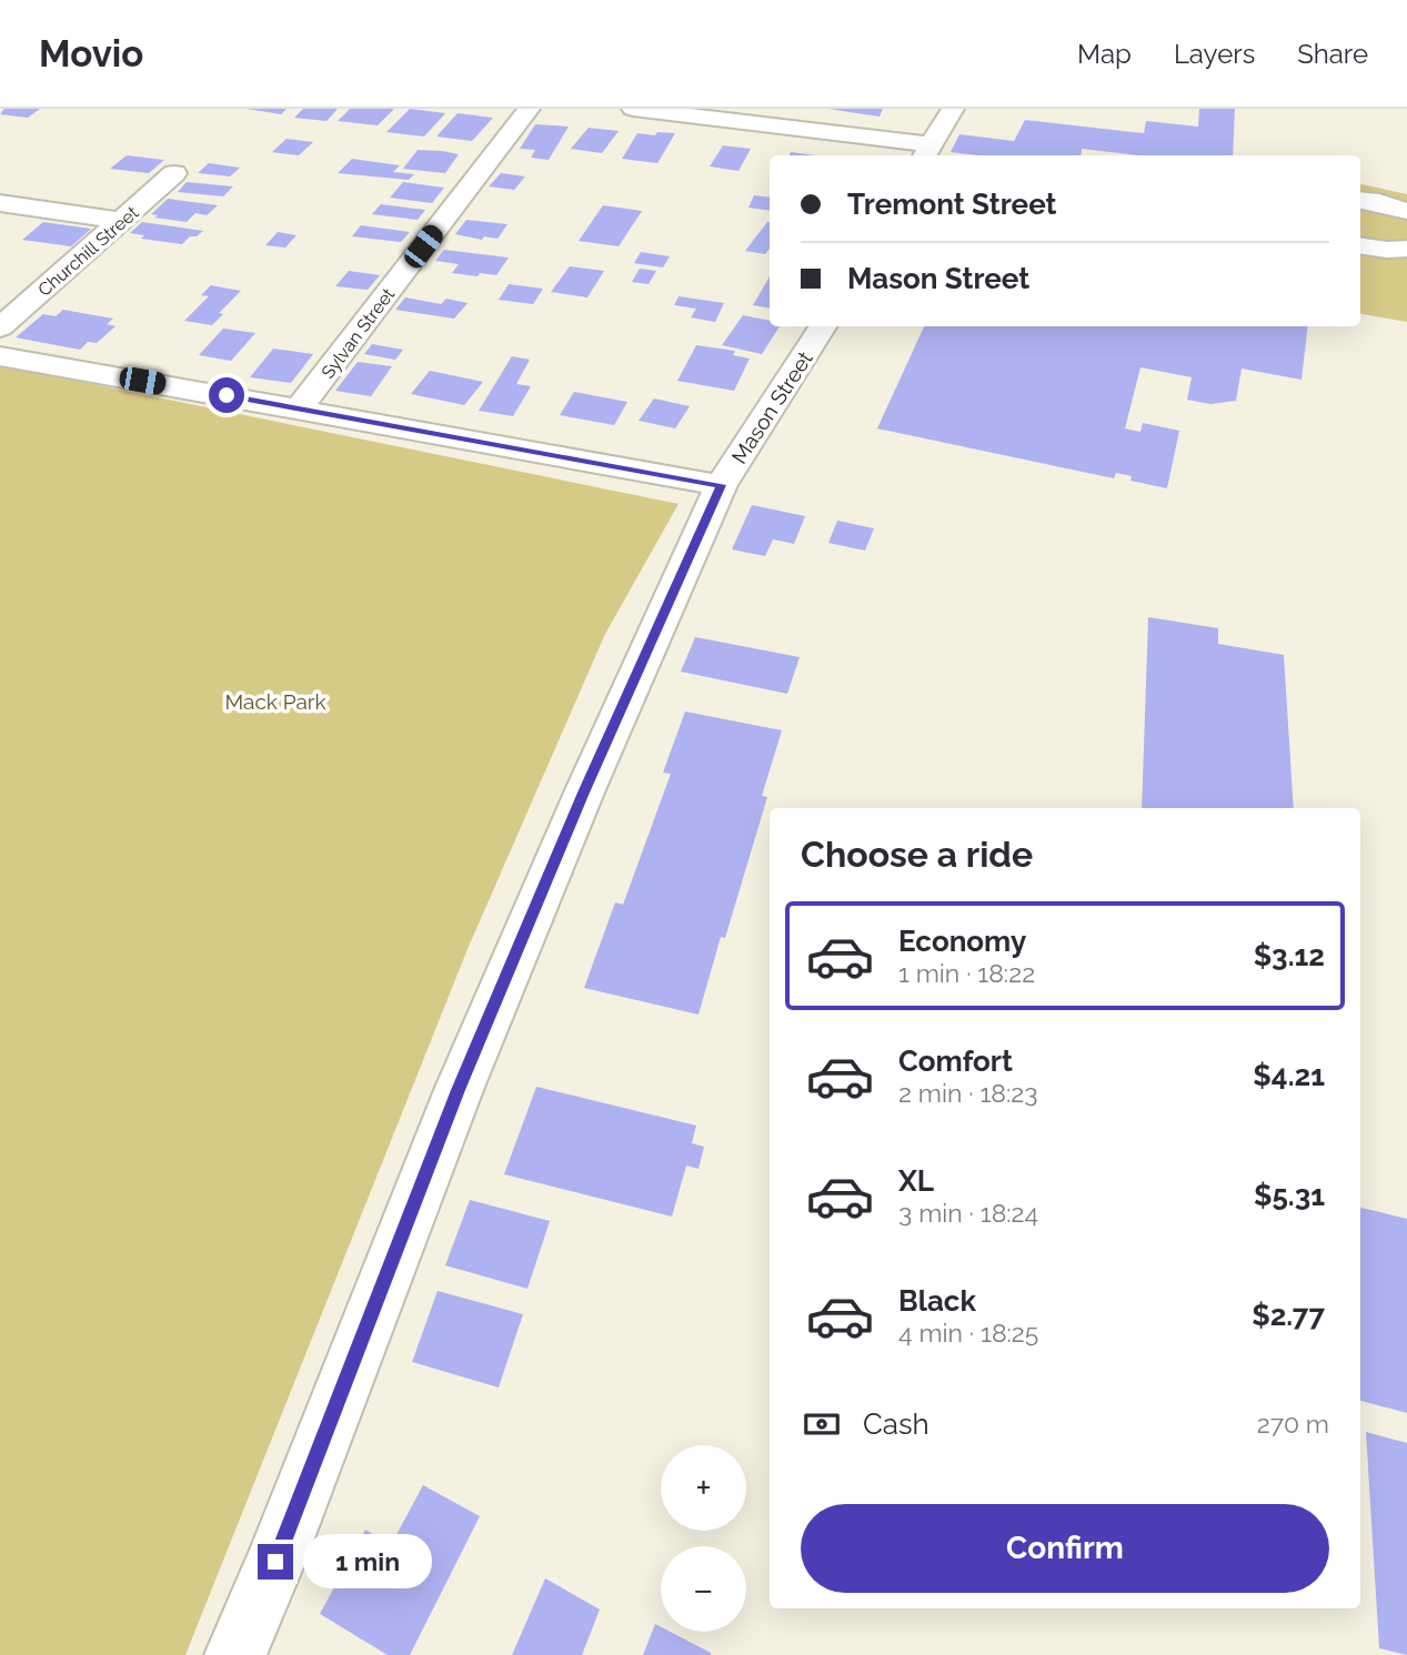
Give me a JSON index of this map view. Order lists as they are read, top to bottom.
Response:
{
  "streets": {
    "street": ["Churchill Street", "Sylvan Street", "Mason Street"]
  },
  "parks": ["Mack Park"],
  "page": {
    "header": "Movio",
    "nav": ["Map", "Layers", "Share"],
    "banner": ["Tremont Street", "Mason Street"],
    "heading": "Choose a ride",
    "list": [
      {
        "name": "Economy",
        "note": "1 min · 18:22",
        "value": "$3.12"
      },
      {
        "name": "Comfort",
        "note": "2 min · 18:23",
        "value": "$4.21"
      },
      {
        "name": "XL",
        "note": "3 min · 18:24",
        "value": "$5.31"
      },
      {
        "name": "Black",
        "note": "4 min · 18:25",
        "value": "$2.77"
      }
    ],
    "pay": ["Cash", "270 m"],
    "map_buttons": ["+", "−"],
    "buttons": "Confirm",
    "bubble": "1 min"
  }
}
